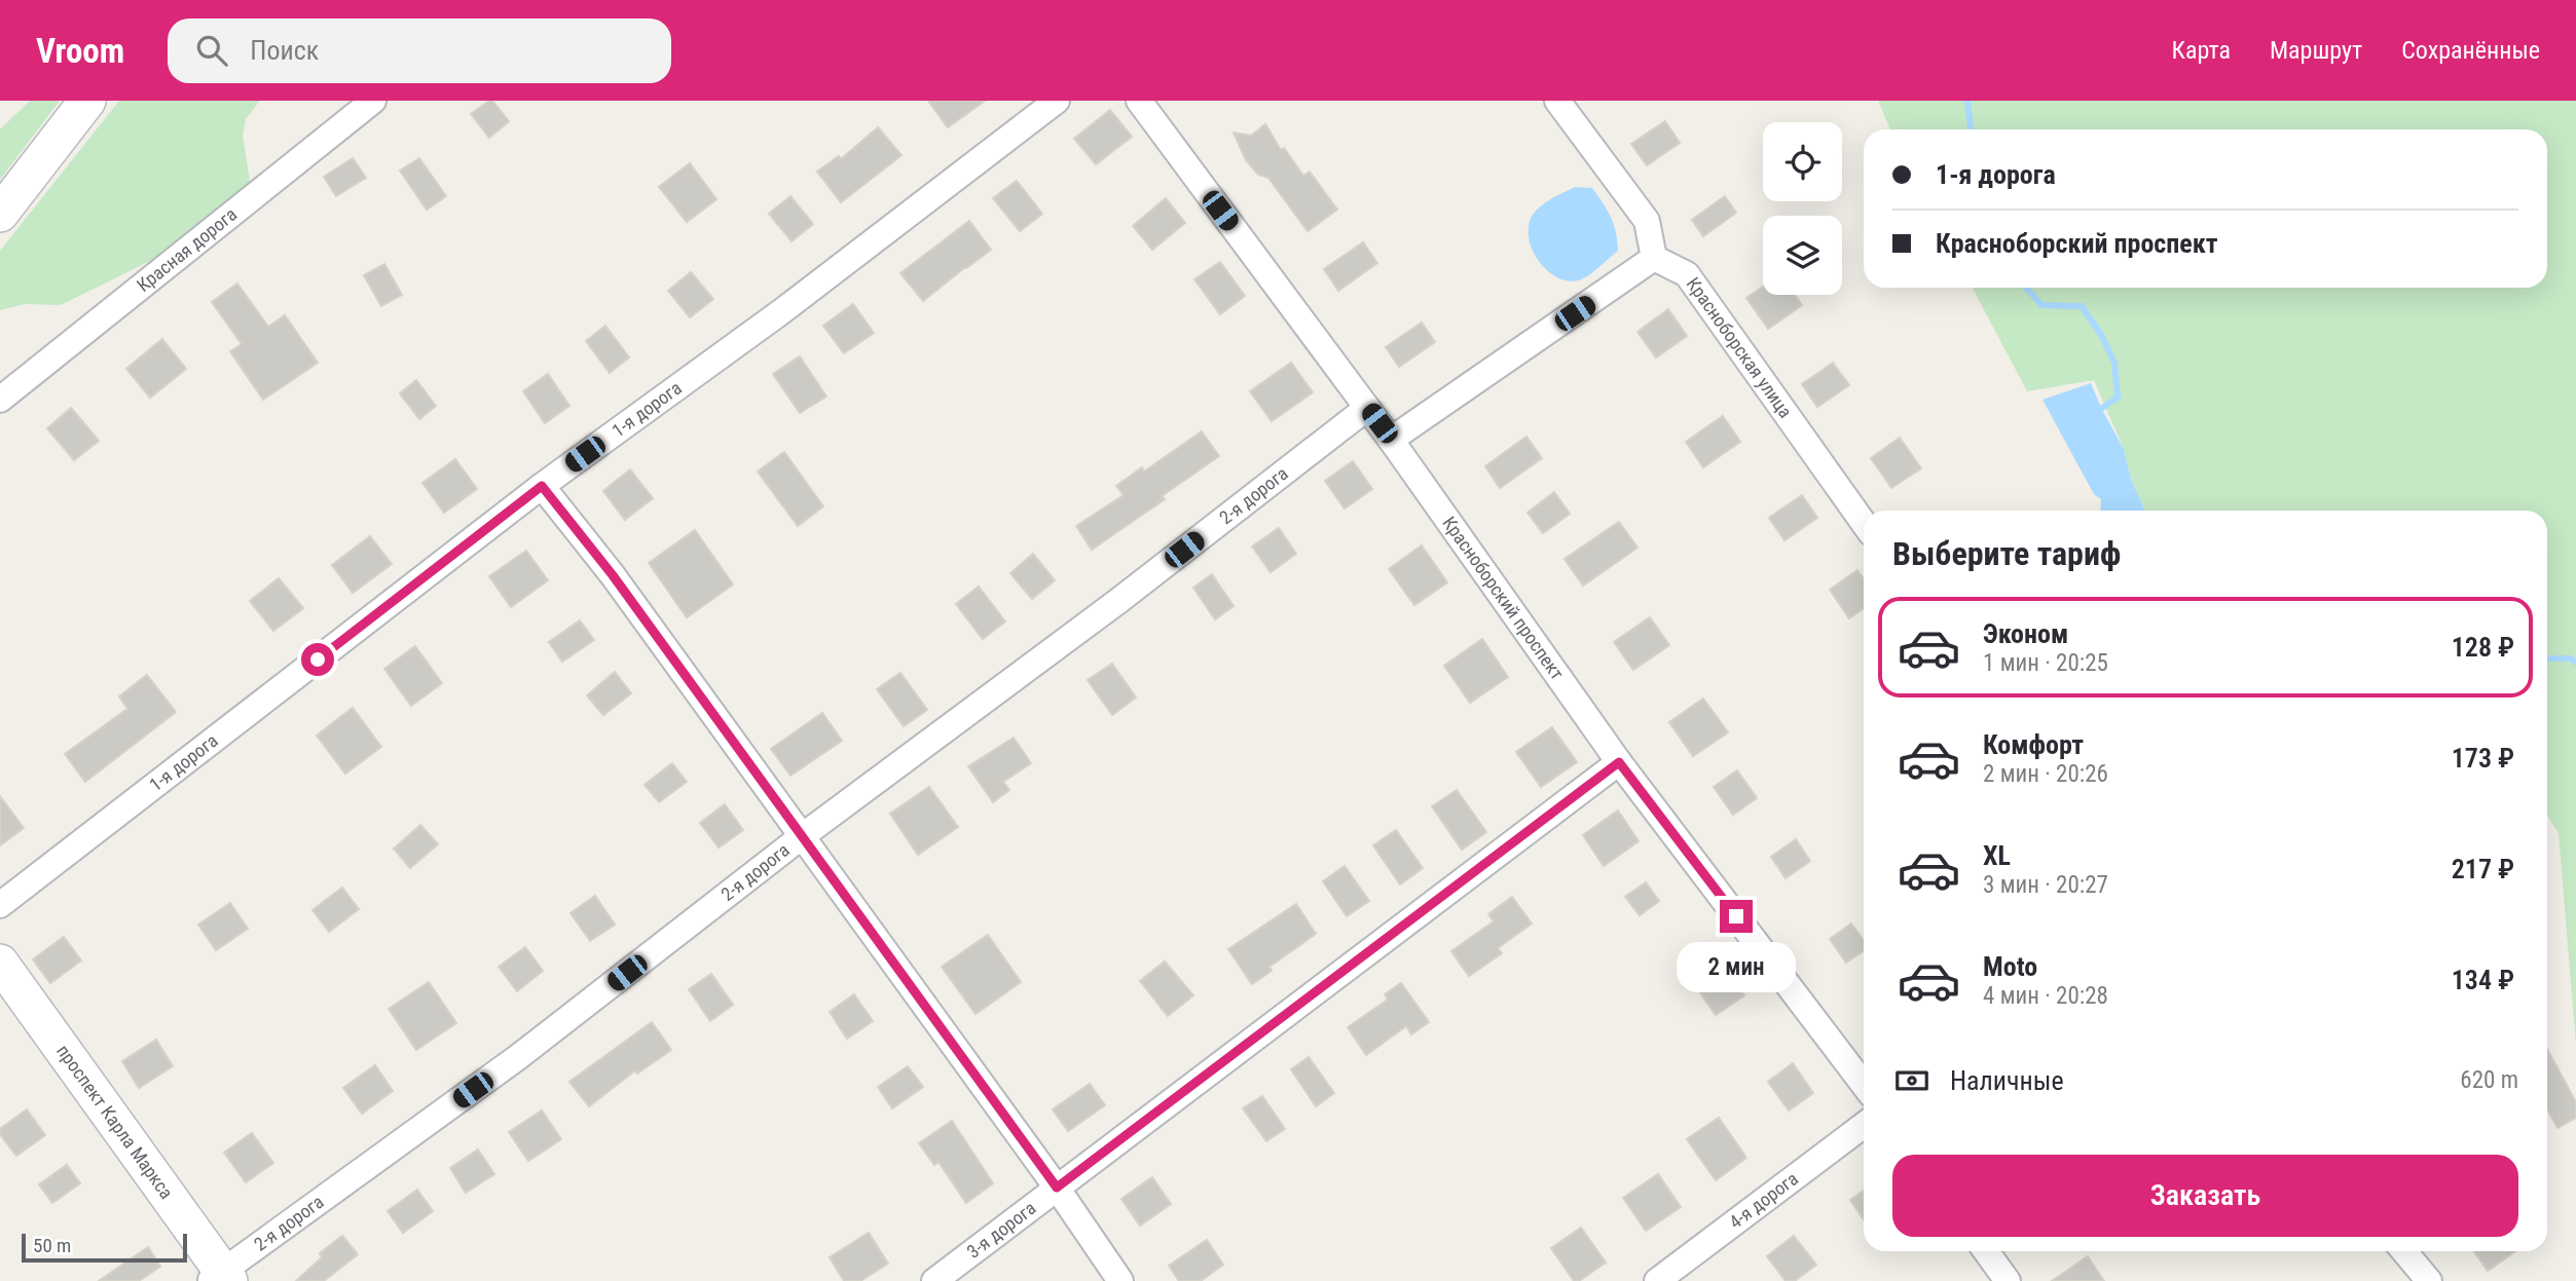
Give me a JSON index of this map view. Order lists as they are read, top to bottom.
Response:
{
  "streets": {
    "street": [
      "Красная дорога",
      "Красноборская улица",
      "1-я дорога",
      "2-я дорога",
      "Красноборский проспект",
      "проспект Карла Маркса",
      "4-я дорога",
      "3-я дорога"
    ]
  },
  "crossings": [
    ["2-я дорога", "Красноборский проспект"],
    ["2-я дорога", "проспект Карла Маркса"],
    ["Красноборский проспект", "3-я дорога"]
  ],
  "scale_bar": "50 m",
  "page": {
    "header": "Vroom",
    "search": "Поиск",
    "nav": ["Карта", "Маршрут", "Сохранённые"],
    "banner": ["1-я дорога", "Красноборский проспект"],
    "heading": "Выберите тариф",
    "list": [
      {
        "name": "Эконом",
        "note": "1 мин · 20:25",
        "value": "128 ₽"
      },
      {
        "name": "Комфорт",
        "note": "2 мин · 20:26",
        "value": "173 ₽"
      },
      {
        "name": "XL",
        "note": "3 мин · 20:27",
        "value": "217 ₽"
      },
      {
        "name": "Moto",
        "note": "4 мин · 20:28",
        "value": "134 ₽"
      }
    ],
    "bubble": "2 мин",
    "pay": ["Наличные", "620 m"],
    "buttons": "Заказать",
    "scale": "50 m"
  }
}
